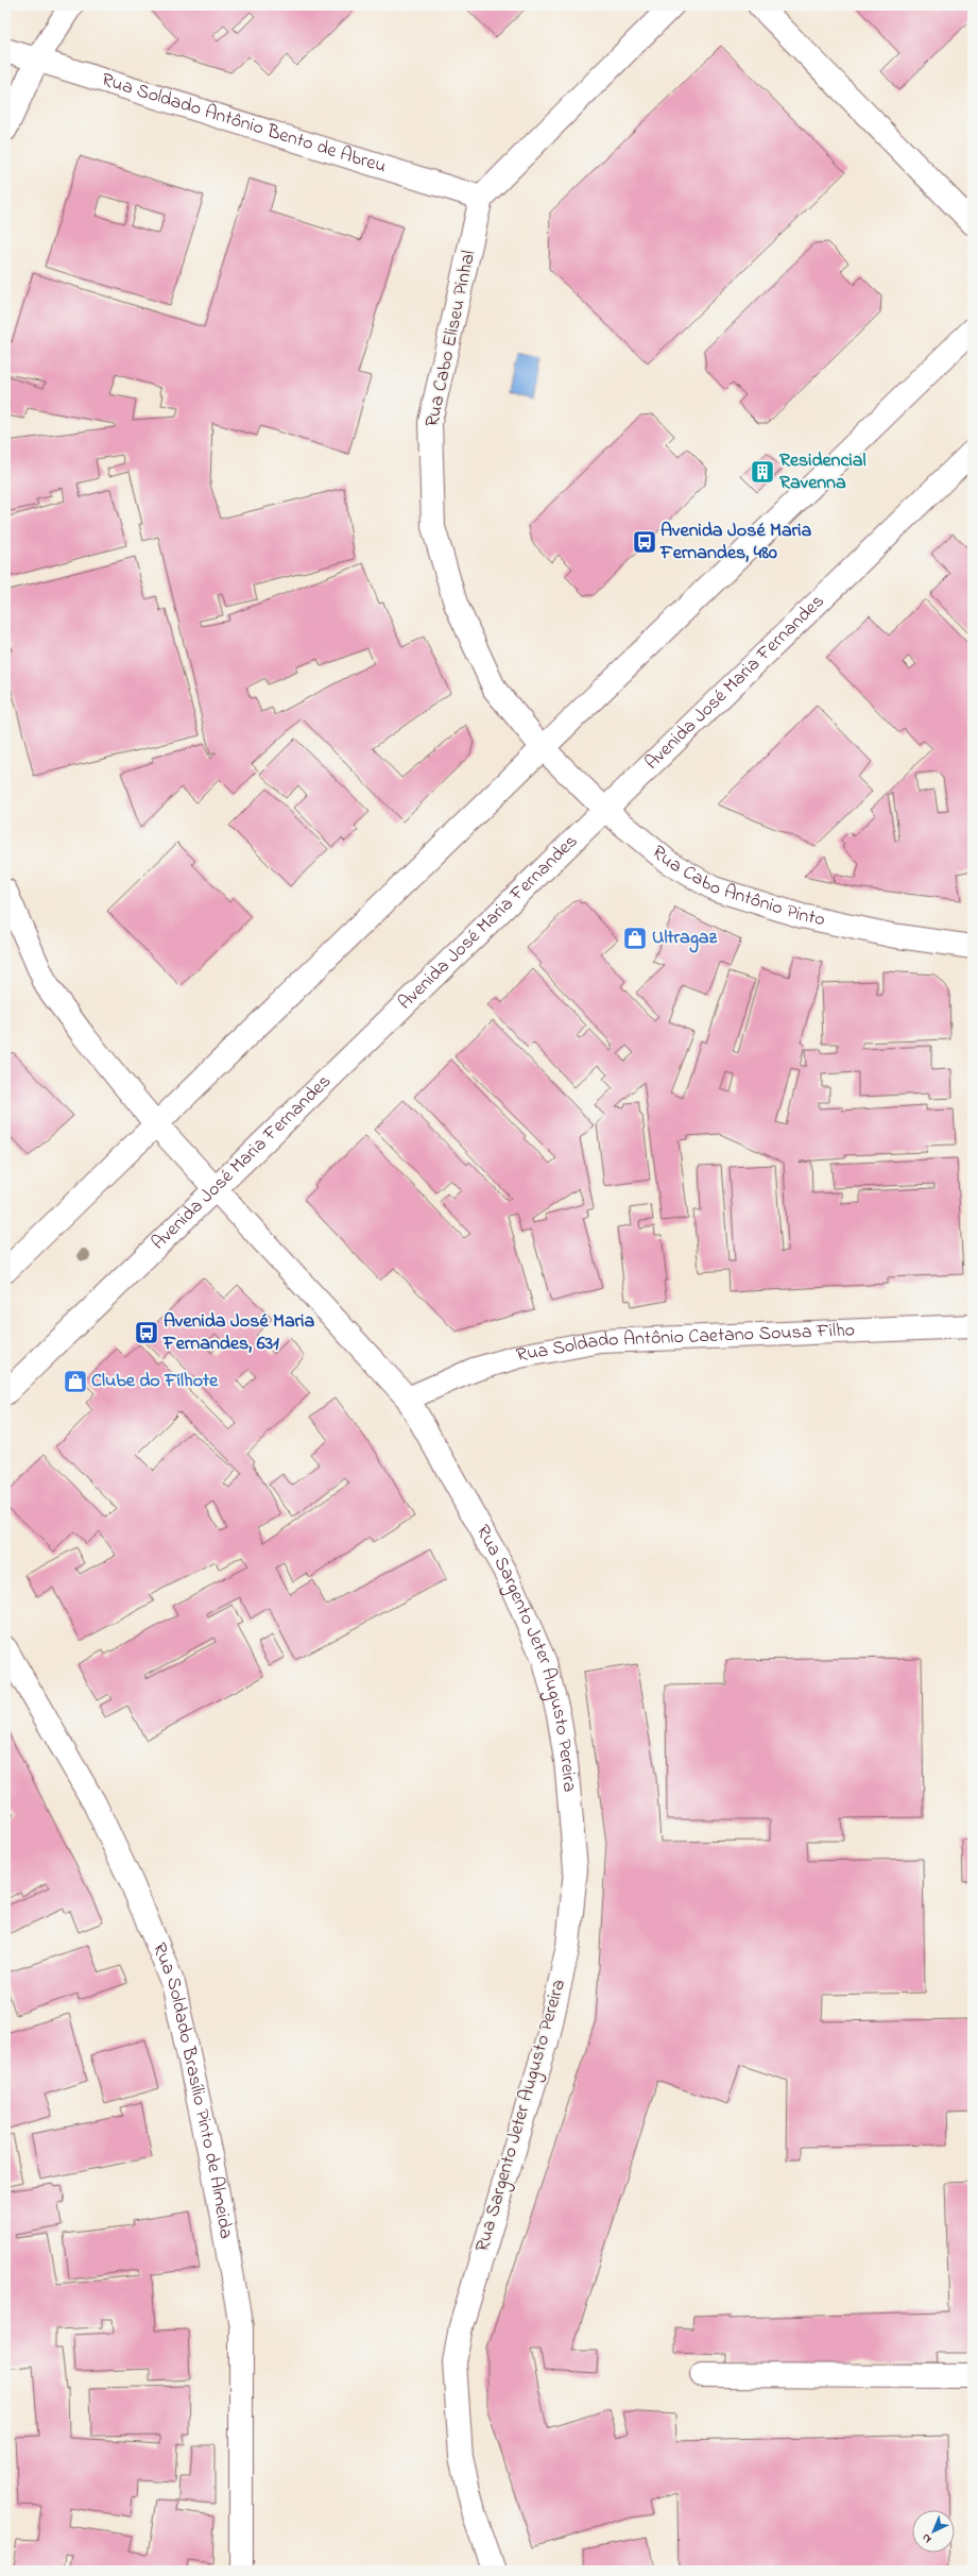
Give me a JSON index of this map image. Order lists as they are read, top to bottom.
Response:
{
  "streets": {
    "street": [
      "Rua Soldado Antônio Bento de Abreu",
      "Rua Cabo Eliseu Pinhal",
      "Avenida José Maria Fernandes",
      "Rua Cabo Antônio Pinto",
      "Rua Soldado Antônio Caetano Sousa Filho",
      "Rua Sargento Jeter Augusto Pereira",
      "Rua Soldado Brasílio Pinto de Almeida"
    ]
  },
  "crossings": [
    ["Rua Soldado Antônio Bento de Abreu", "Rua Cabo Eliseu Pinhal"],
    ["Rua Cabo Eliseu Pinhal", "Rua Cabo Antônio Pinto"],
    ["Avenida José Maria Fernandes", "Rua Cabo Antônio Pinto"],
    ["Avenida José Maria Fernandes", "Rua Sargento Jeter Augusto Pereira"],
    ["Rua Soldado Antônio Caetano Sousa Filho", "Rua Sargento Jeter Augusto Pereira"]
  ],
  "places": {
    "building": ["Residencial Ravenna"],
    "bus stop": ["Avenida José Maria Fernandes, 480", "Avenida José Maria Fernandes, 631"],
    "shop": ["Ultragaz", "Clube do Filhote"]
  },
  "north": "bottom left"
}
